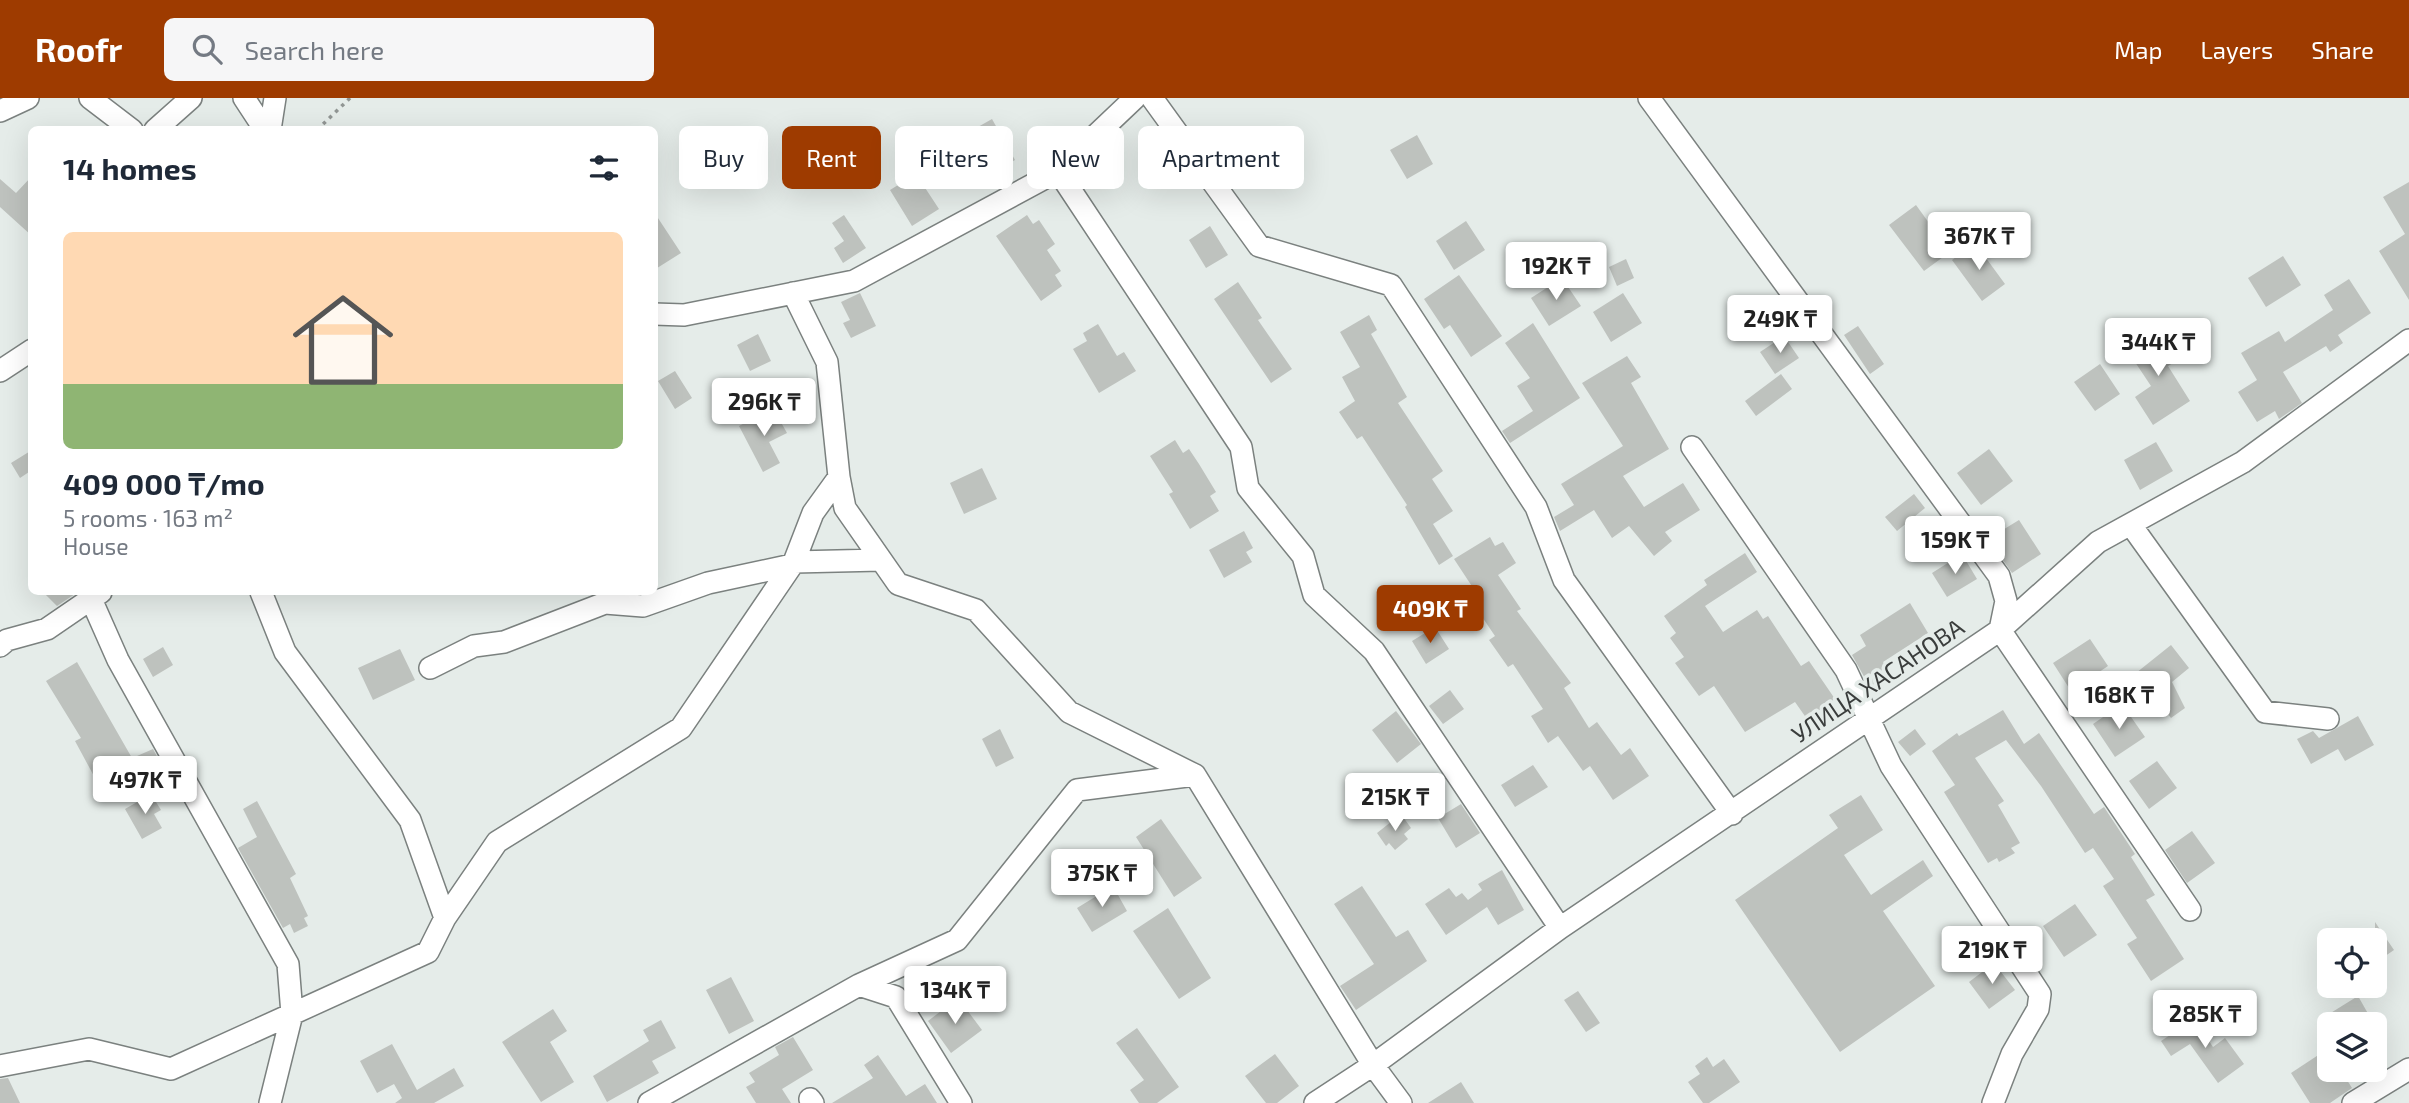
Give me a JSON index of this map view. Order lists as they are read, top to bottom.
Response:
{
  "streets": {
    "street": ["УЛИЦА ХАСАНОВА"]
  },
  "page": {
    "header": "Roofr",
    "search": "Search here",
    "nav": ["Map", "Layers", "Share"],
    "chip": [
      "Buy",
      "Rent",
      "Filters",
      "New",
      "Apartment"
    ],
    "heading": "14 homes",
    "list": [
      {
        "name": "409 000 ₸/mo",
        "note": "5 rooms · 163 m² · House"
      }
    ],
    "price": [
      "367K ₸",
      "192K ₸",
      "249K ₸",
      "344K ₸",
      "296K ₸",
      "159K ₸",
      "409K ₸",
      "168K ₸",
      "497K ₸",
      "215K ₸",
      "375K ₸",
      "219K ₸",
      "134K ₸",
      "285K ₸"
    ]
  }
}
